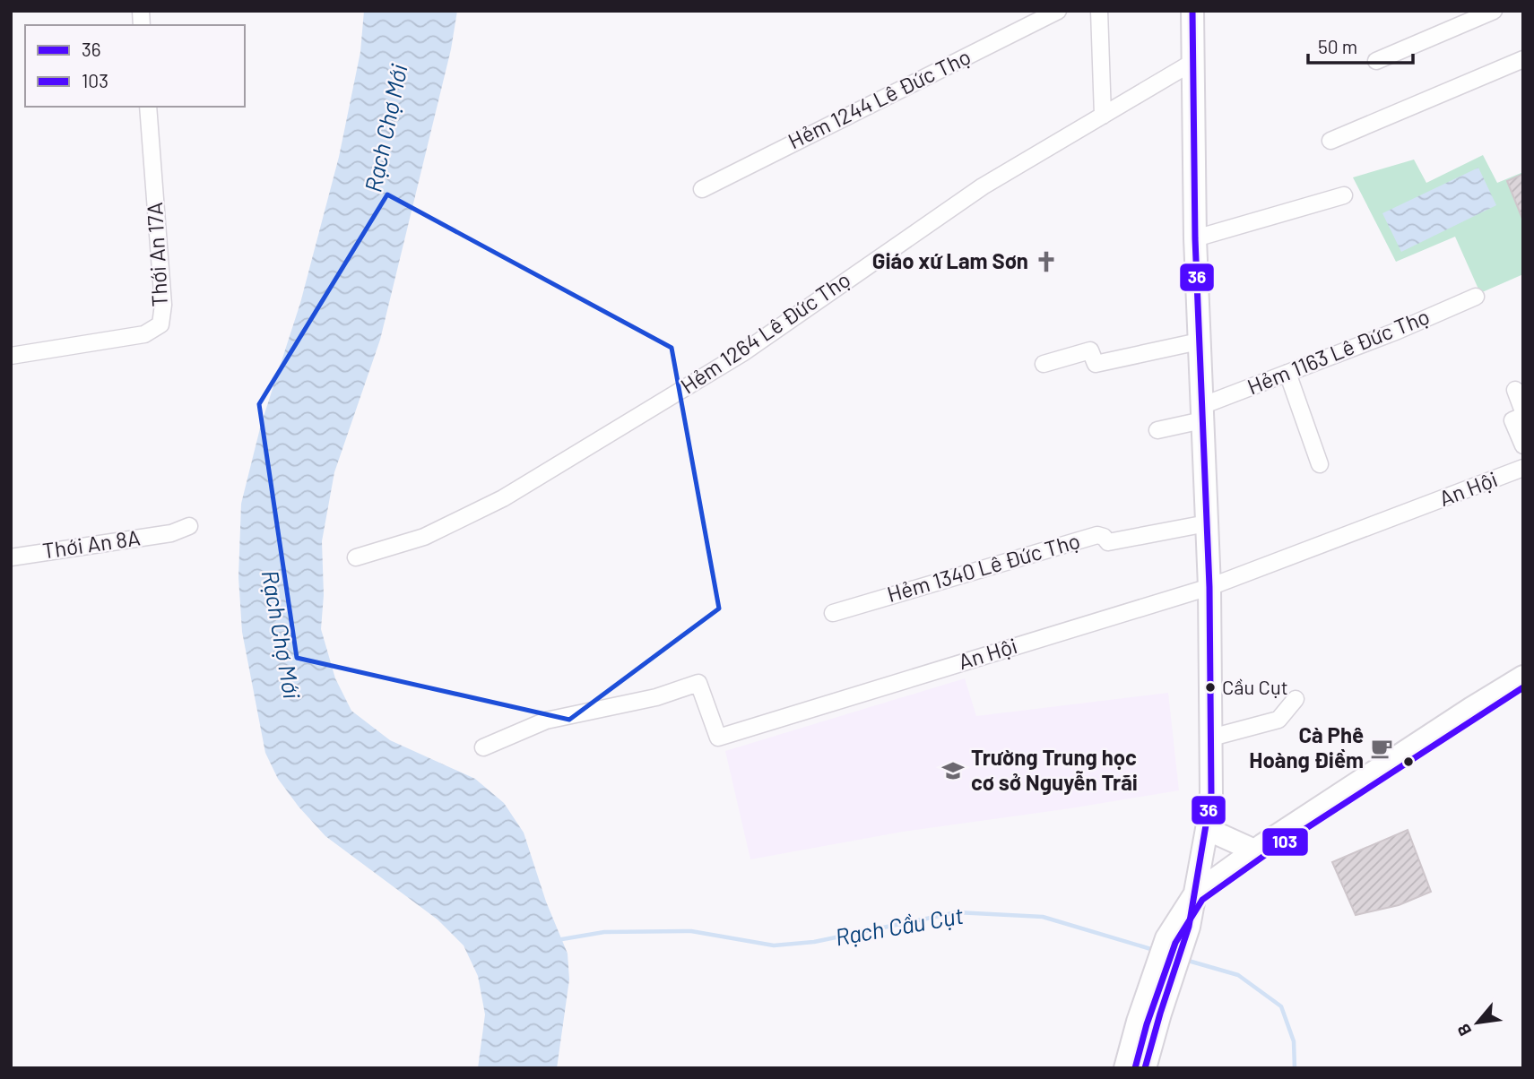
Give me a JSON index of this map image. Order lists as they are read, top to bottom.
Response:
{
  "streets": {
    "street": [
      "Hẻm 1244 Lê Đức Thọ",
      "Thới An 17A",
      "Hẻm 1264 Lê Đức Thọ",
      "Hẻm 1163 Lê Đức Thọ",
      "An Hội",
      "Thới An 8A",
      "Hẻm 1340 Lê Đức Thọ"
    ]
  },
  "water": ["Rạch Chợ Mới", "Rạch Cầu Cụt"],
  "places": {
    "church": ["Giáo xứ Lam Sơn"],
    "other": ["Cầu Cụt"],
    "cafe": ["Cà Phê Hoàng Điềm"],
    "school or university": ["Trường Trung học cơ sở Nguyễn Trãi"]
  },
  "lines": ["transit line 36", "transit line 103"],
  "legend": ["36", "103"],
  "scale_bar": "50 m",
  "north": "bottom left"
}
